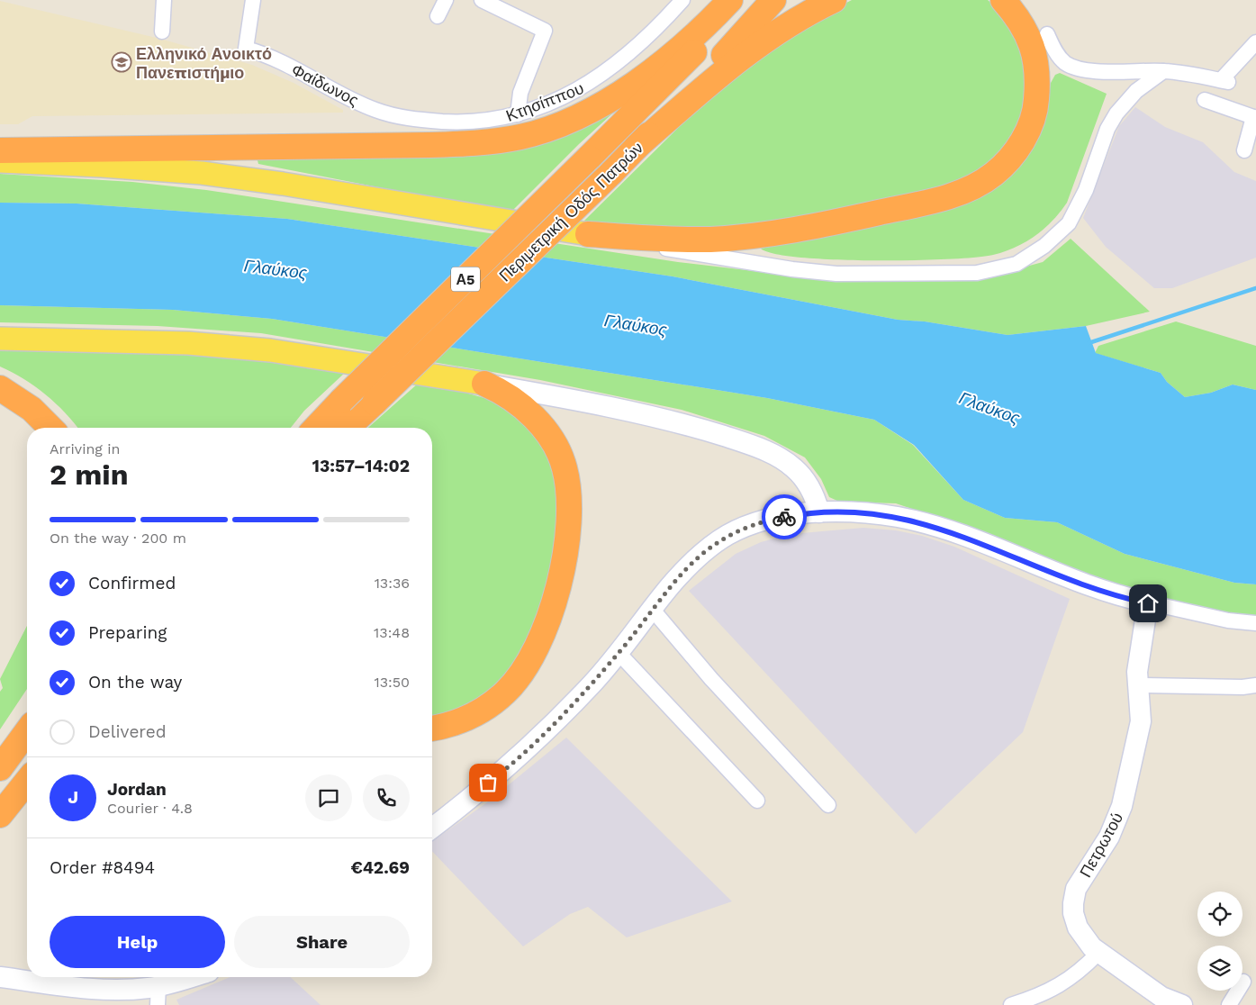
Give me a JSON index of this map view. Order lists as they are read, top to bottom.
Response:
{
  "streets": {
    "highway": ["Περιμετρική Οδός Πατρών", "Α5"],
    "street": ["Φαίδωνος", "Κτησίππου", "Πετρωτού"]
  },
  "crossings": [
    ["Φαίδωνος", "Κτησίππου"]
  ],
  "water": ["Γλαύκος"],
  "places": {
    "school or university": ["Ελληνικό Ανοικτό Πανεπιστήμιο"]
  },
  "page": {
    "heading": ["2 min", "Arriving in", "13:57–14:02"],
    "panel": [
      "Jordan",
      "Courier · 4.8",
      "Order #8494",
      "€42.69"
    ],
    "bar": "On the way · 200 m",
    "list": [
      ["Confirmed", "13:36"],
      ["Preparing", "13:48"],
      ["On the way", "13:50"],
      "Delivered"
    ],
    "round": "J",
    "buttons": ["Help", "Share"]
  }
}
